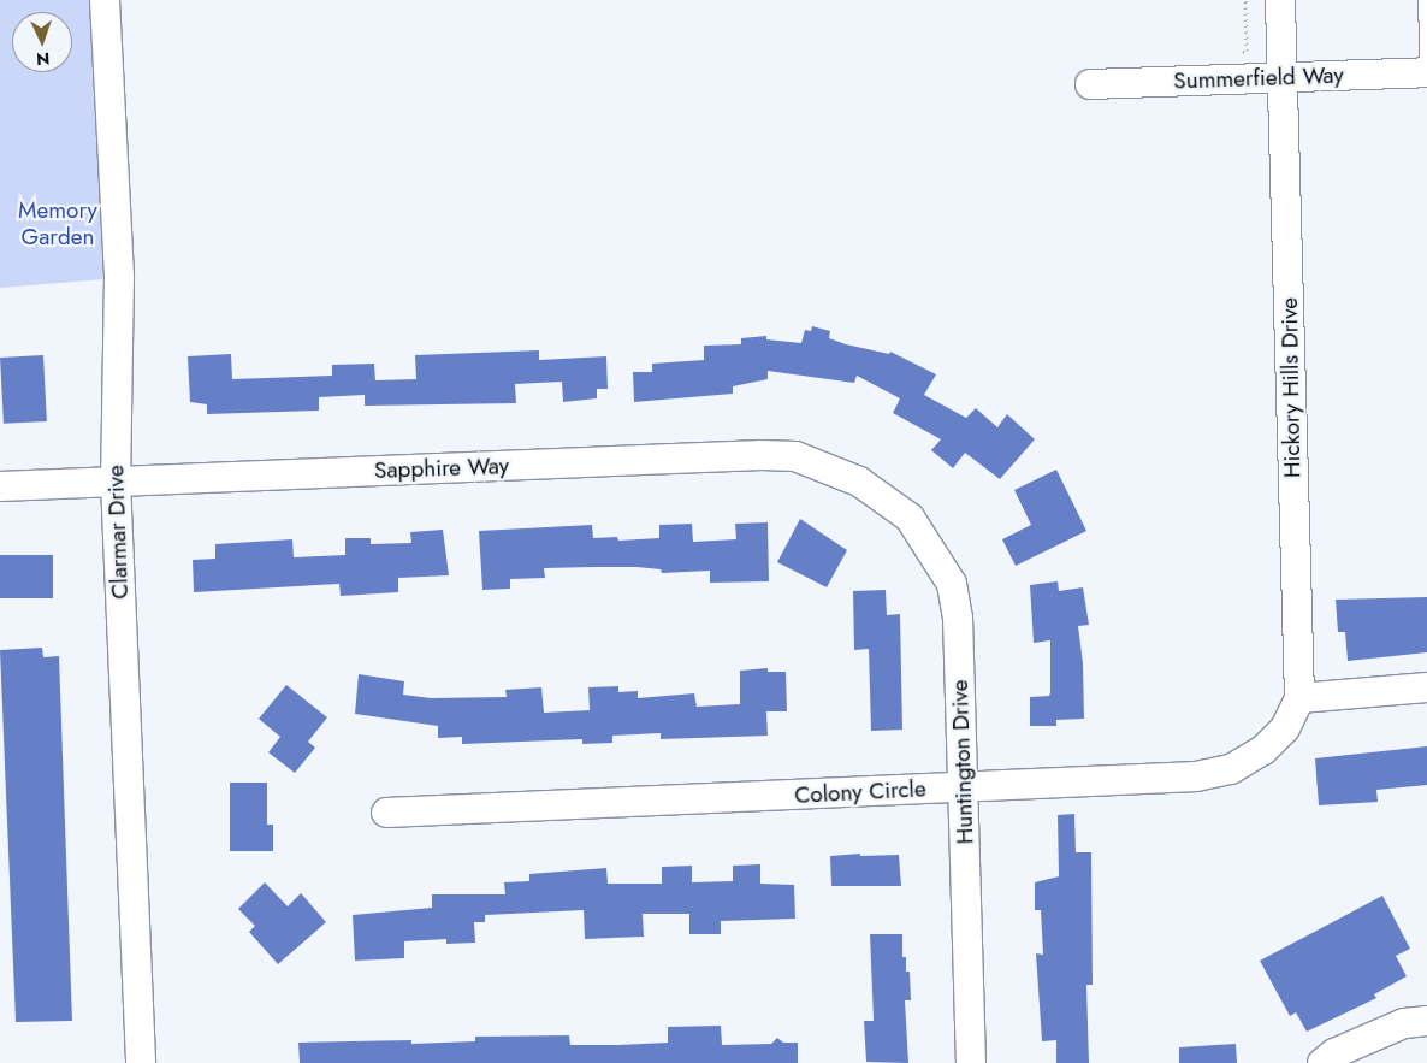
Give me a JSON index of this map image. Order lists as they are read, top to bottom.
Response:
{
  "streets": {
    "street": [
      "Summerfield Way",
      "Hickory Hills Drive",
      "Sapphire Way",
      "Clarmar Drive",
      "Huntington Drive",
      "Colony Circle"
    ]
  },
  "crossings": [
    ["Summerfield Way", "Hickory Hills Drive"],
    ["Hickory Hills Drive", "Colony Circle"],
    ["Sapphire Way", "Clarmar Drive"],
    ["Sapphire Way", "Huntington Drive"],
    ["Huntington Drive", "Colony Circle"]
  ],
  "parks": ["Memory Garden"],
  "north": "bottom"
}
